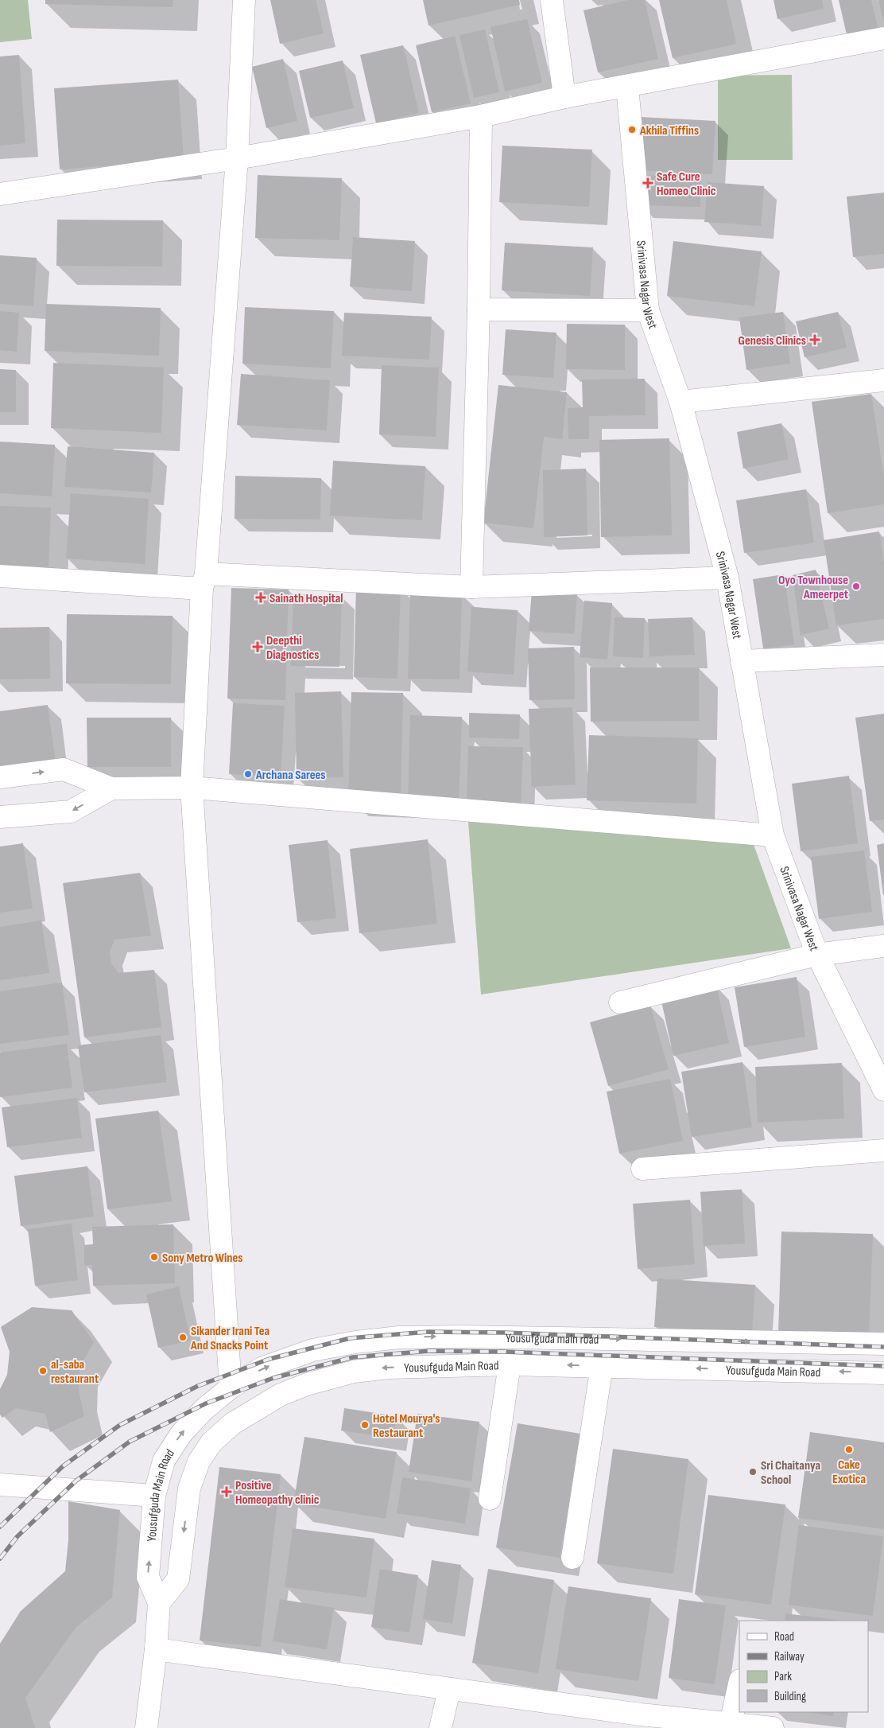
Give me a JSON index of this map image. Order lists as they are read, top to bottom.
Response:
{
  "streets": {
    "street": ["Srinivasa Nagar West", "Yousufguda main road", "Yousufguda Main Road"]
  },
  "crossings": [
    ["Yousufguda main road", "Yousufguda Main Road"]
  ],
  "places": {
    "other": [
      "Akhila Tiffins",
      "Oyo Townhouse Ameerpet",
      "Archana Sarees",
      "Sony Metro Wines",
      "Sikander Irani Tea And Snacks Point",
      "al-saba restaurant",
      "Hotel Mourya's Restaurant",
      "Cake Exotica",
      "Sri Chaitanya School"
    ],
    "health": [
      "Safe Cure Homeo Clinic",
      "Genesis Clinics",
      "Sainath Hospital",
      "Deepthi Diagnostics",
      "Positive Homeopathy clinic"
    ]
  },
  "legend": [
    "Road",
    "Railway",
    "Park",
    "Building"
  ]
}
